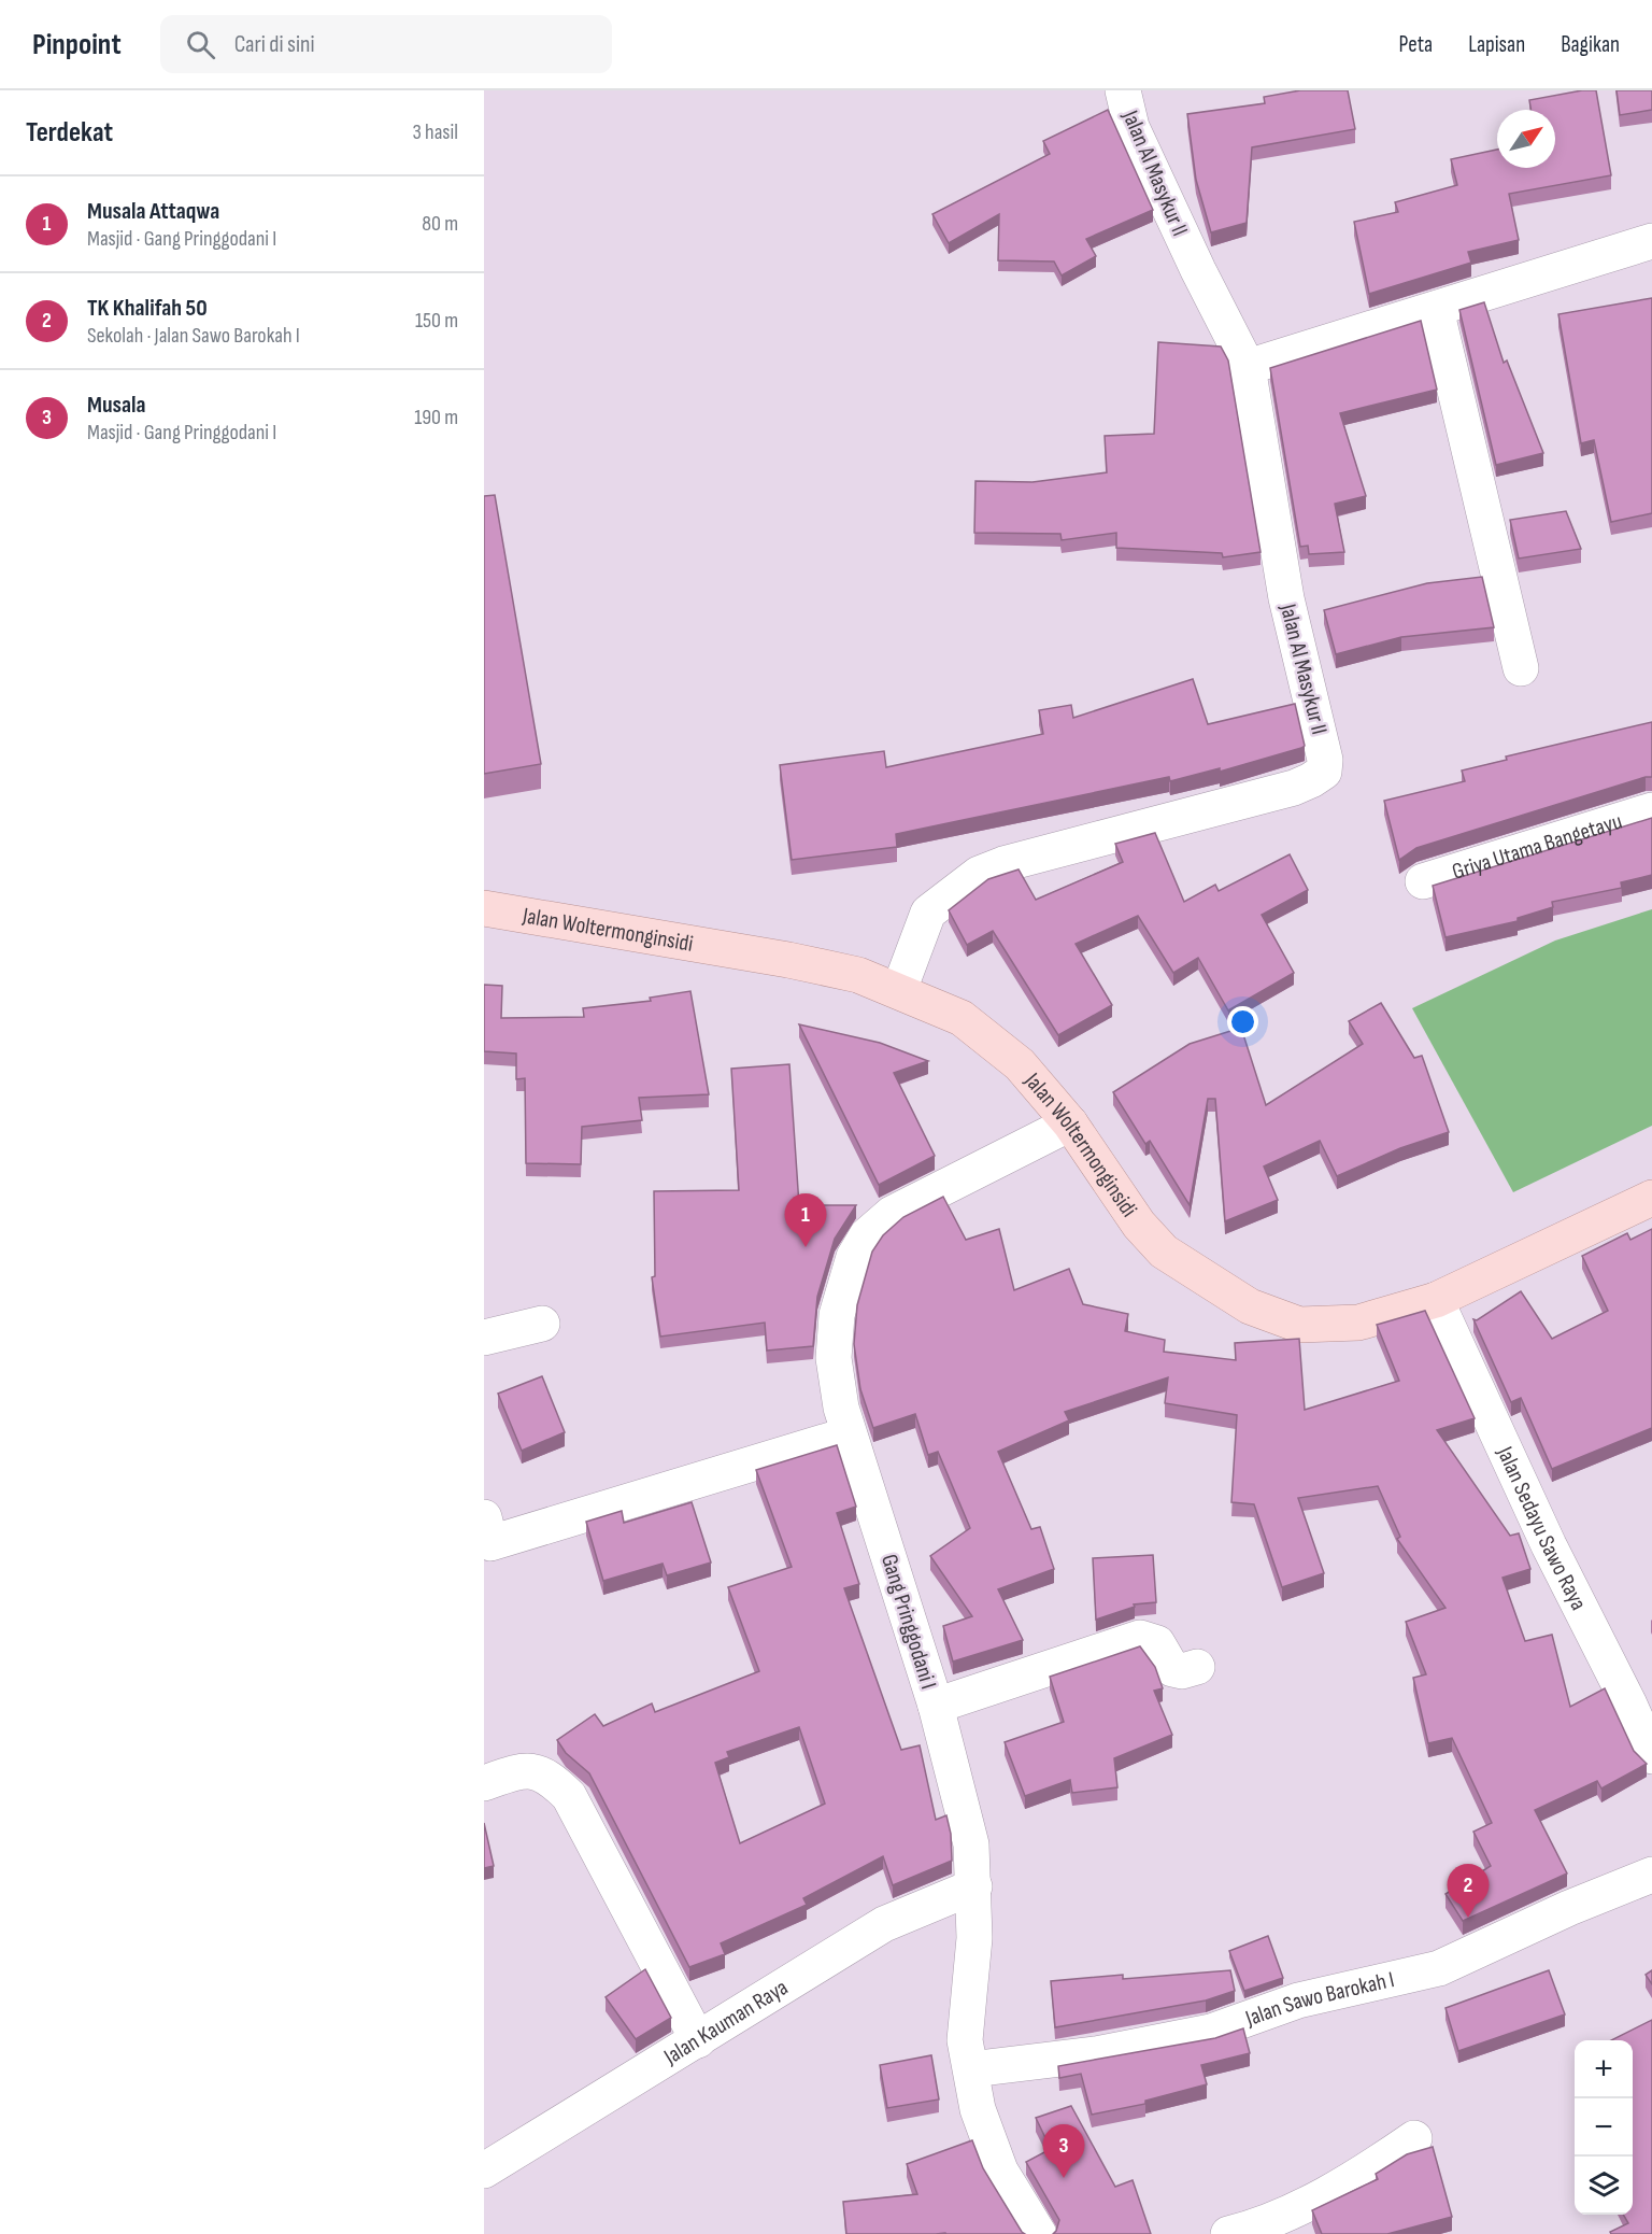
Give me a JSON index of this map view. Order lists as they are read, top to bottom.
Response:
{
  "streets": {
    "main road": ["Jalan Woltermonginsidi"],
    "street": [
      "Jalan Al Masykur II",
      "Griya Utama Bangetayu",
      "Jalan Sedayu Sawo Raya",
      "Gang Pringgodani I",
      "Jalan Sawo Barokah I",
      "Jalan Kauman Raya"
    ]
  },
  "crossings": [
    ["Jalan Al Masykur II", "Jalan Woltermonginsidi"],
    ["Jalan Woltermonginsidi", "Jalan Sedayu Sawo Raya"],
    ["Jalan Woltermonginsidi", "Gang Pringgodani I"],
    ["Gang Pringgodani I", "Jalan Sawo Barokah I"],
    ["Gang Pringgodani I", "Jalan Kauman Raya"]
  ],
  "north": "top right",
  "page": {
    "header": "Pinpoint",
    "search": "Cari di sini",
    "nav": ["Peta", "Lapisan", "Bagikan"],
    "heading": ["Terdekat", "3 hasil"],
    "list": [
      {
        "mark": "1",
        "name": "Musala Attaqwa",
        "note": "Masjid · Gang Pringgodani I",
        "value": "80 m"
      },
      {
        "mark": "2",
        "name": "TK Khalifah 50",
        "note": "Sekolah · Jalan Sawo Barokah I",
        "value": "150 m"
      },
      {
        "mark": "3",
        "name": "Musala",
        "note": "Masjid · Gang Pringgodani I",
        "value": "190 m"
      }
    ],
    "pins": ["1", "2", "3"],
    "map_buttons": ["+", "−"]
  }
}
